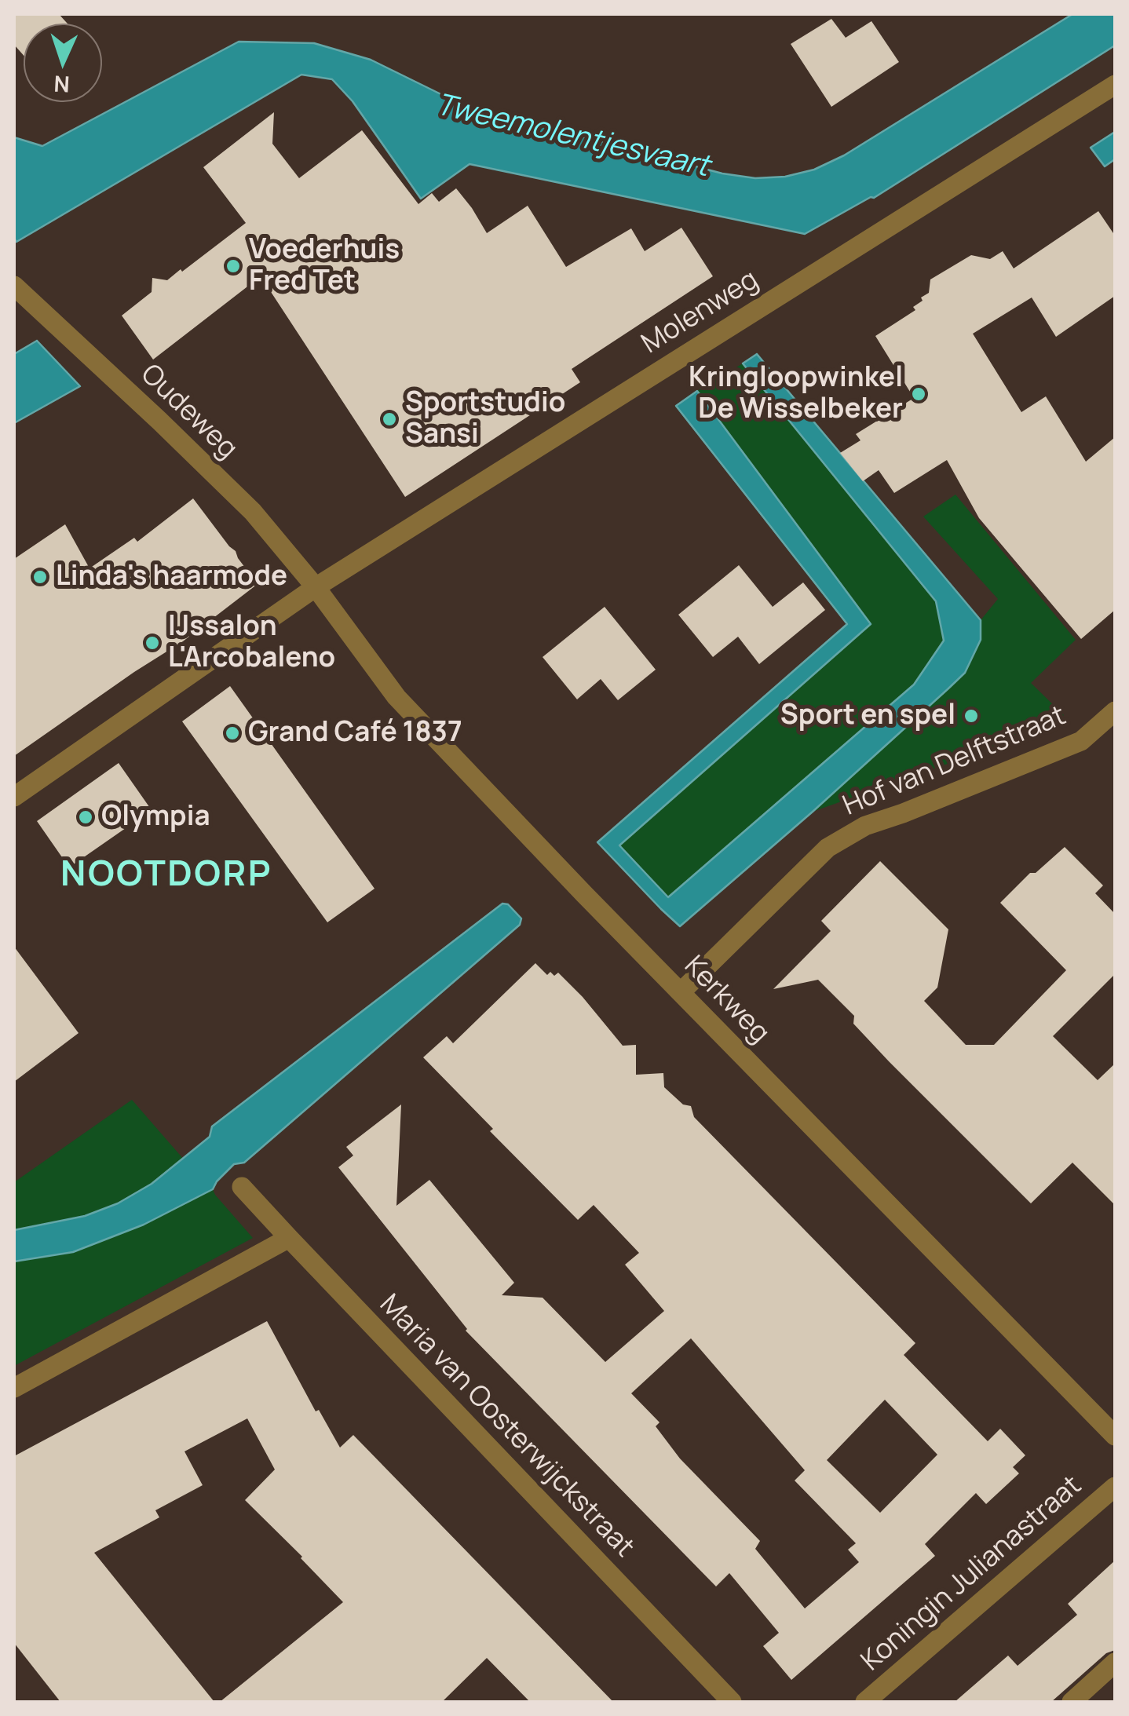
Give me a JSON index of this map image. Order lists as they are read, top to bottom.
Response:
{
  "streets": {
    "street": [
      "Molenweg",
      "Oudeweg",
      "Hof van Delftstraat",
      "Kerkweg",
      "Maria van Oosterwijckstraat",
      "Koningin Julianastraat"
    ]
  },
  "crossings": [
    ["Molenweg", "Oudeweg"],
    ["Molenweg", "Kerkweg"],
    ["Oudeweg", "Kerkweg"],
    ["Hof van Delftstraat", "Kerkweg"]
  ],
  "districts": ["NOOTDORP"],
  "water": ["Tweemolentjesvaart"],
  "places": [
    "Voederhuis Fred Tet",
    "Kringloopwinkel De Wisselbeker",
    "Sportstudio Sansi",
    "Linda's haarmode",
    "IJssalon L'Arcobaleno",
    "Sport en spel",
    "Grand Café 1837",
    "Olympia"
  ],
  "north": "bottom"
}
